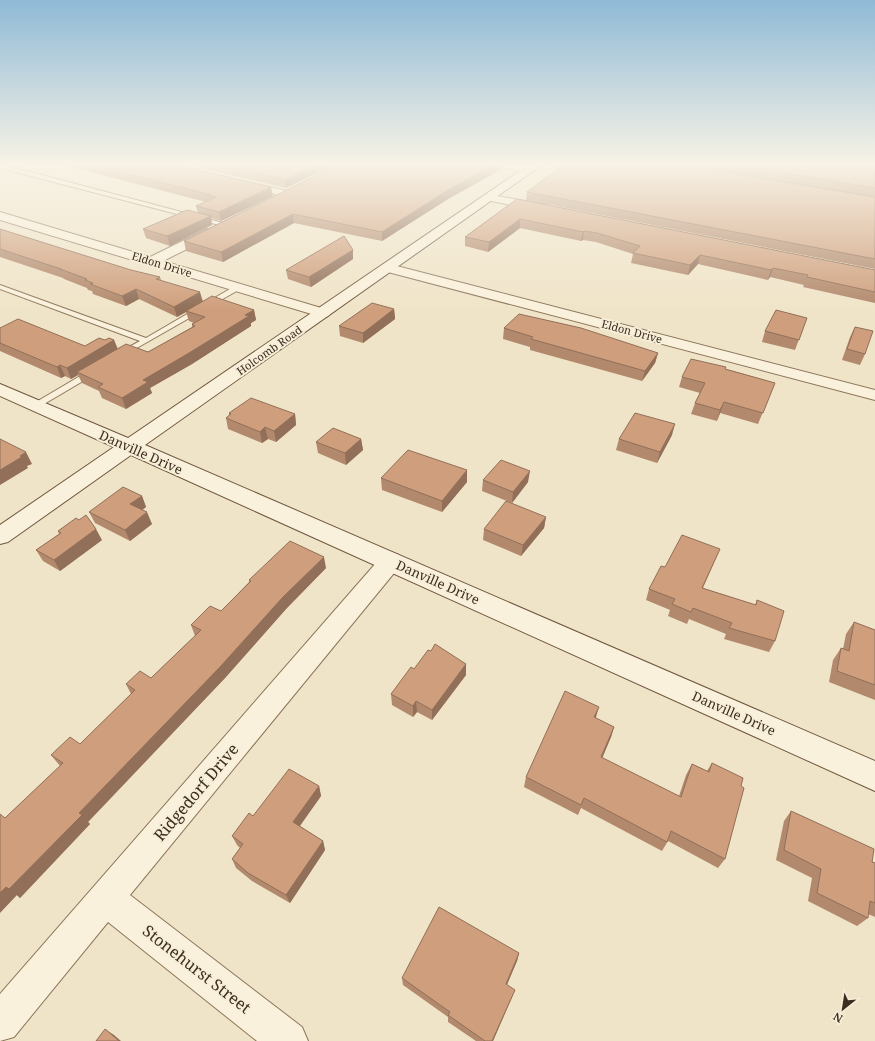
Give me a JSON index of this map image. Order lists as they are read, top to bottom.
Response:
{
  "streets": {
    "street": [
      "Eldon Drive",
      "Holcomb Road",
      "Danville Drive",
      "Ridgedorf Drive",
      "Stonehurst Street"
    ]
  },
  "crossings": [
    ["Eldon Drive", "Holcomb Road"],
    ["Holcomb Road", "Danville Drive"],
    ["Danville Drive", "Ridgedorf Drive"],
    ["Ridgedorf Drive", "Stonehurst Street"]
  ],
  "north": "bottom left"
}
